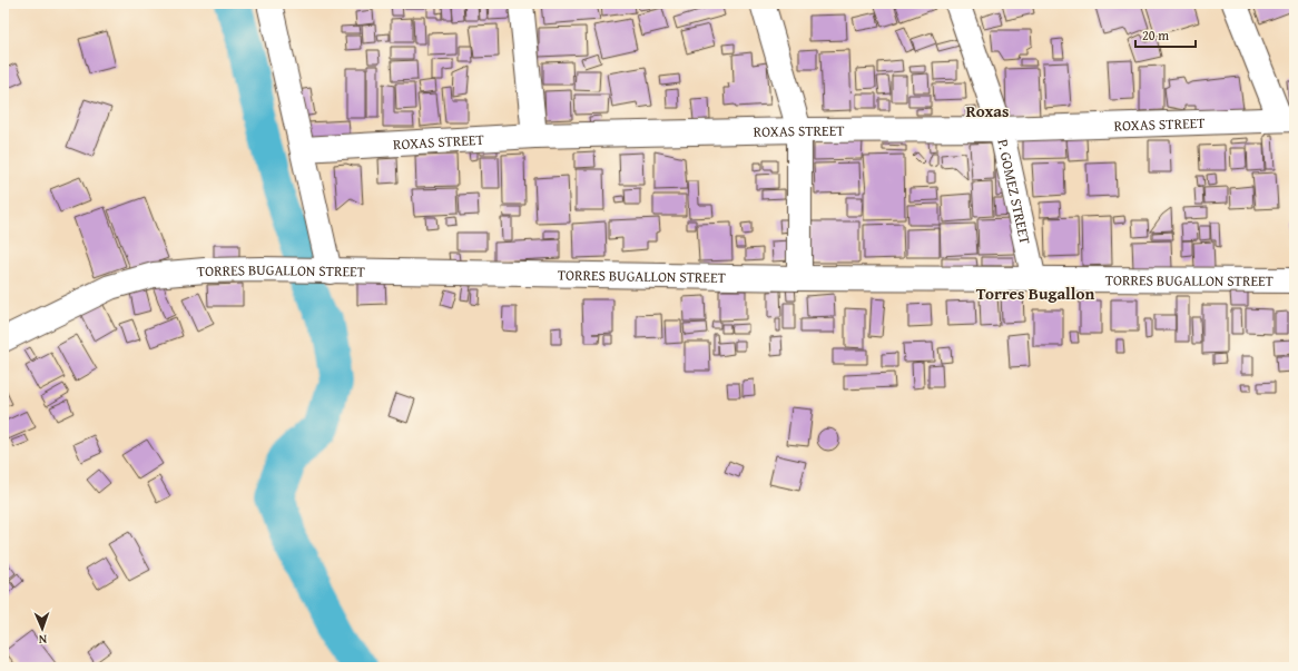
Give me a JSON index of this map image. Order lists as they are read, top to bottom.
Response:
{
  "streets": {
    "street": ["ROXAS STREET", "P. GOMEZ STREET", "TORRES BUGALLON STREET"]
  },
  "crossings": [
    ["ROXAS STREET", "P. GOMEZ STREET"],
    ["P. GOMEZ STREET", "TORRES BUGALLON STREET"]
  ],
  "districts": ["Roxas", "Torres Bugallon"],
  "scale_bar": "20 m",
  "north": "bottom"
}
